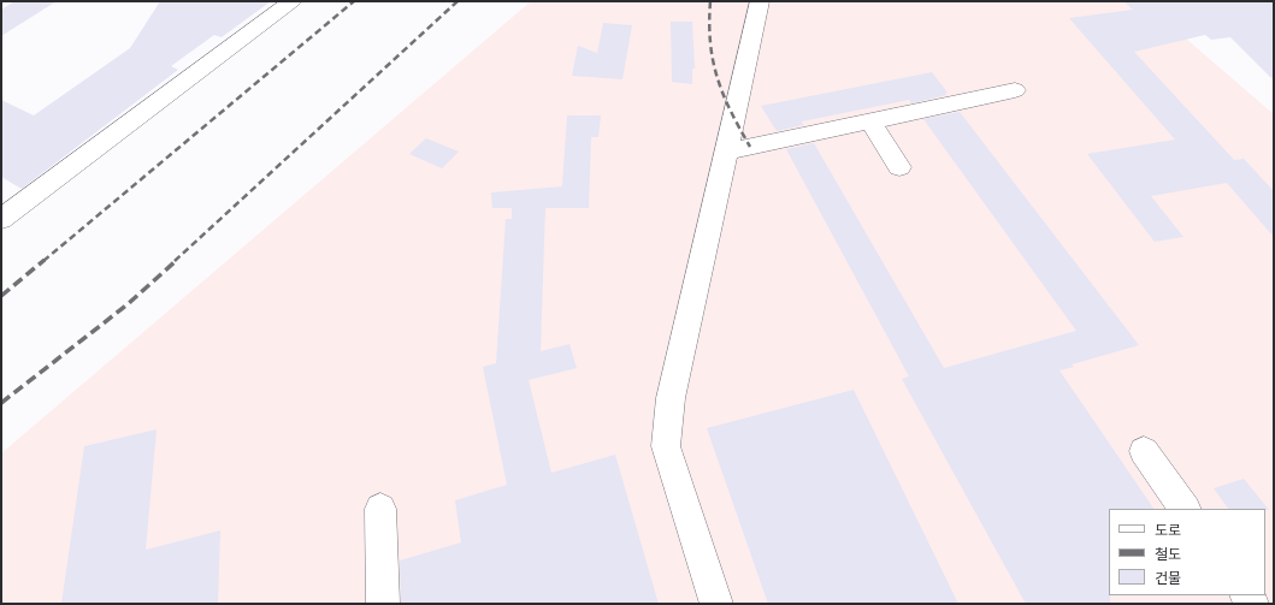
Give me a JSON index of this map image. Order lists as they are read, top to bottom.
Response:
{
  "legend": ["도로", "철도", "건물"]
}
